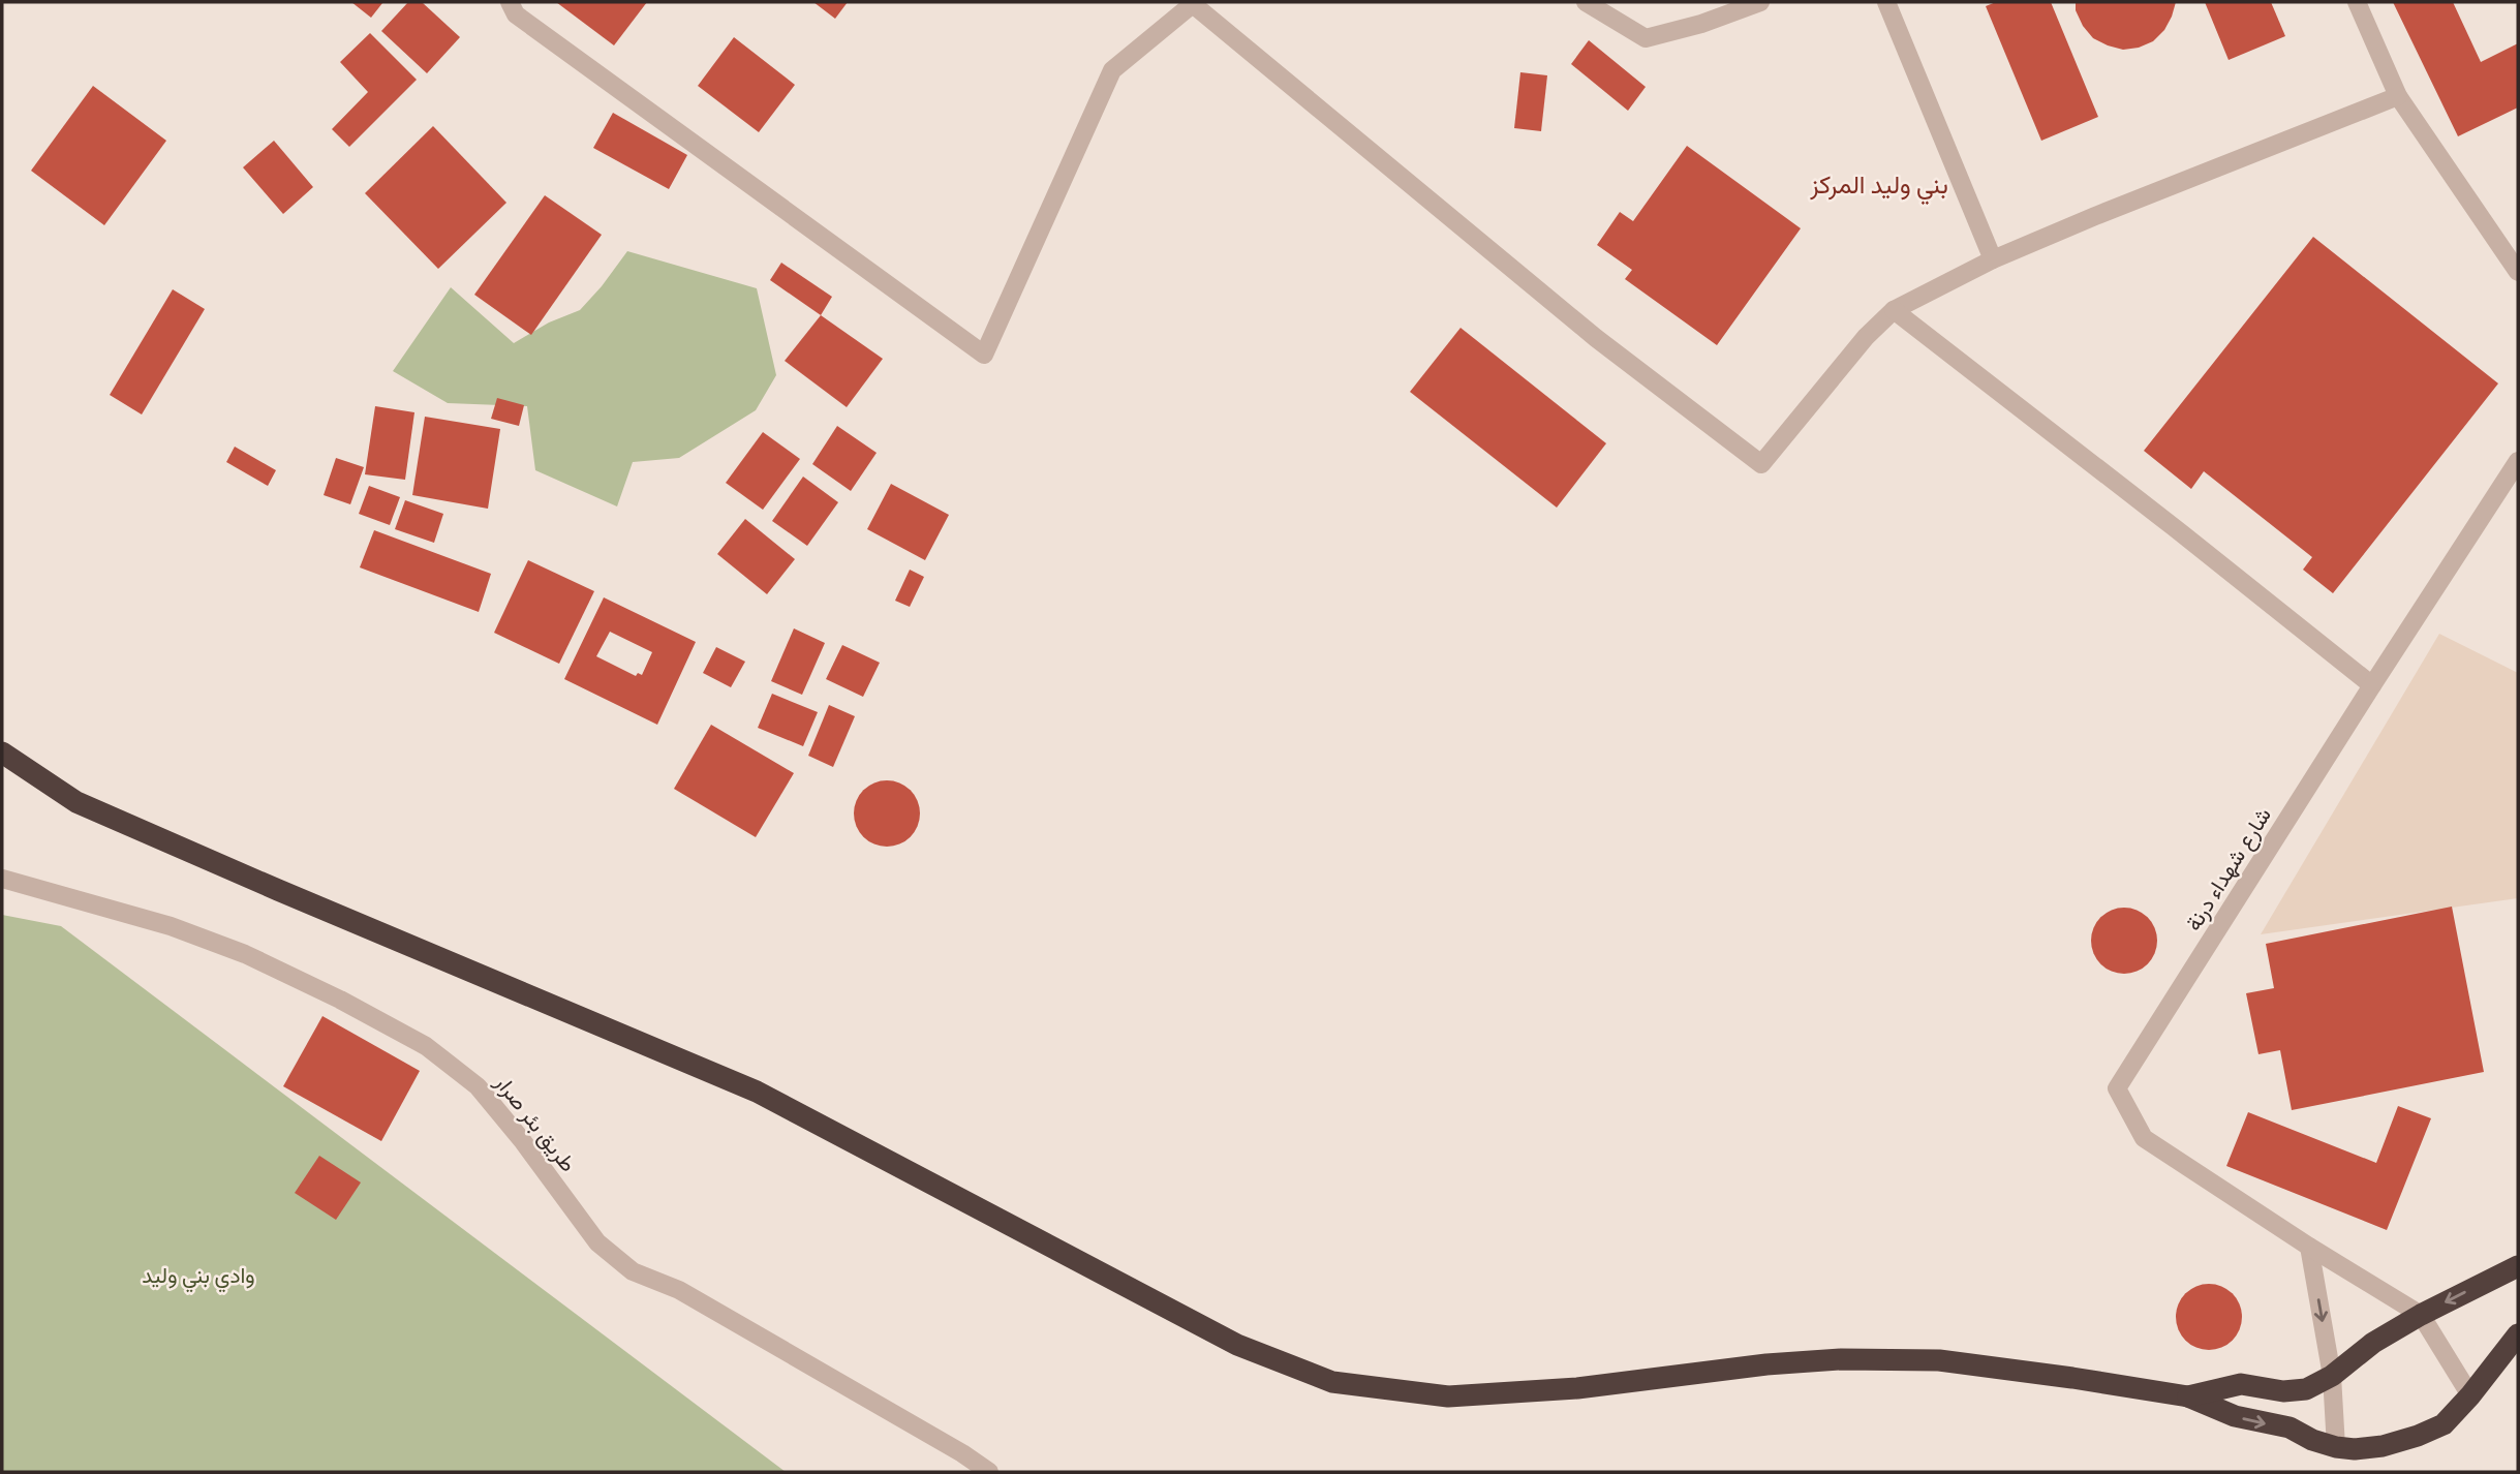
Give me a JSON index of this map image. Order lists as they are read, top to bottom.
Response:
{
  "streets": {
    "street": ["شارع شهداء درنة", "طريق بئر صرار"]
  },
  "districts": ["بني وليد المركز"],
  "parks": ["وادي بني وليد"]
}
